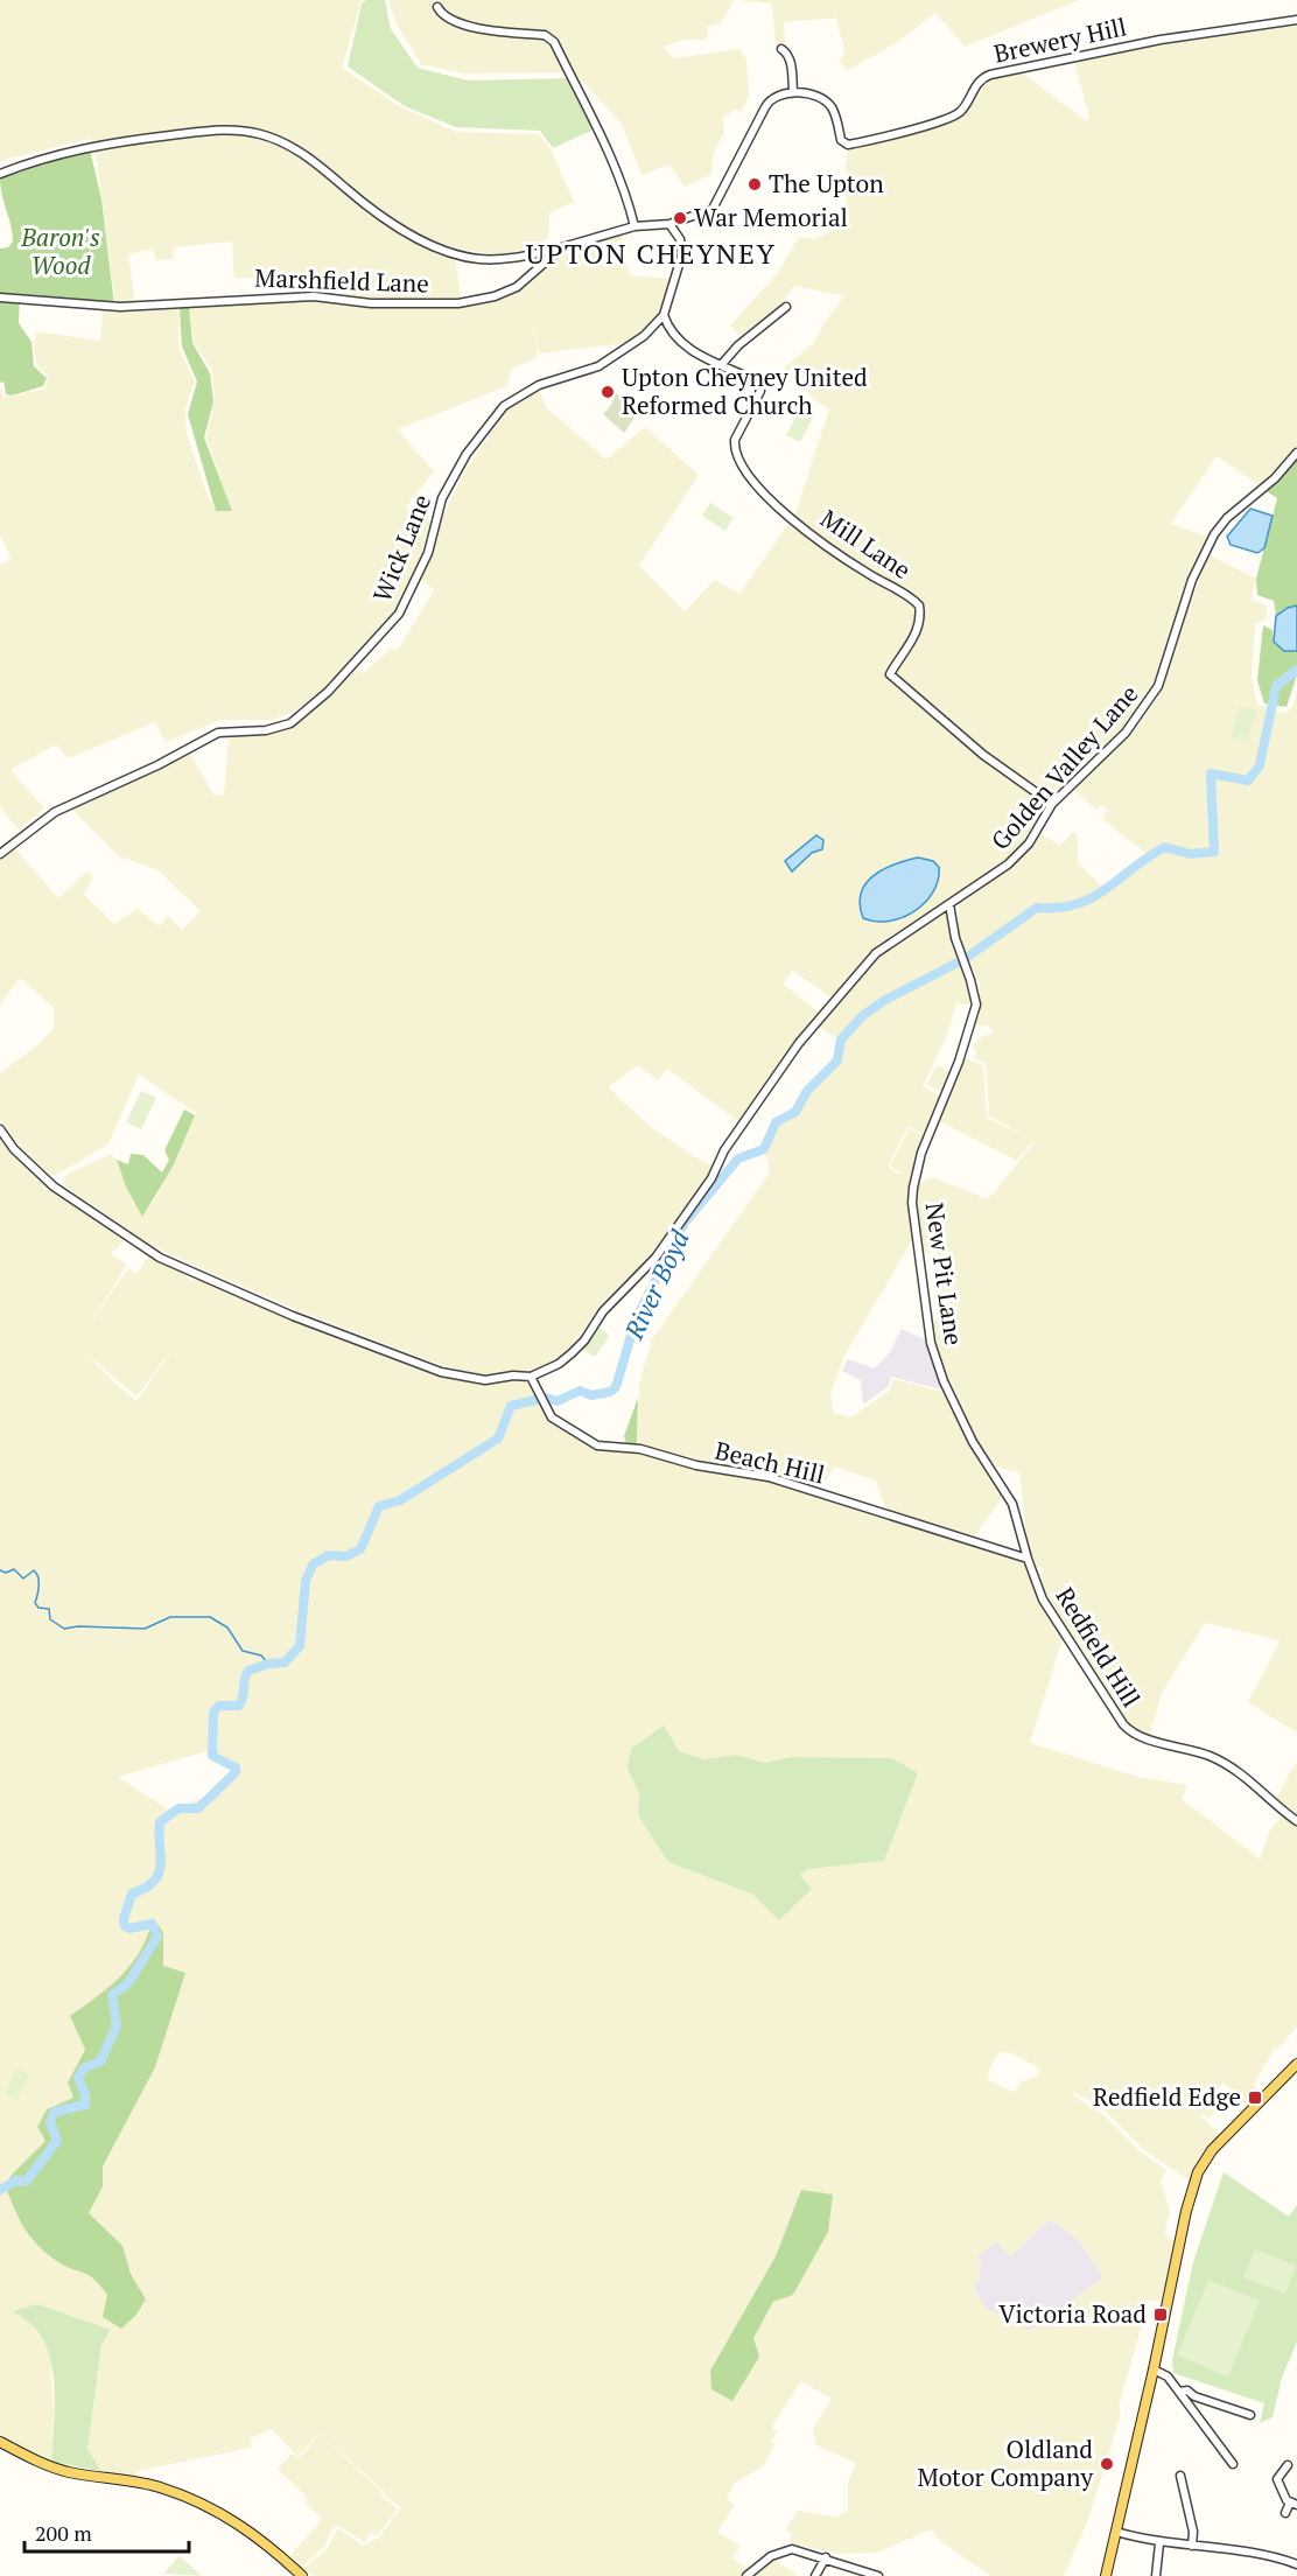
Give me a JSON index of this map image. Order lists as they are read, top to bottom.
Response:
{
  "streets": {
    "street": [
      "Brewery Hill",
      "Marshfield Lane",
      "Mill Lane",
      "Wick Lane",
      "Golden Valley Lane",
      "New Pit Lane",
      "Beach Hill",
      "Redfield Hill"
    ]
  },
  "crossings": [
    ["Mill Lane", "Wick Lane"],
    ["Mill Lane", "Golden Valley Lane"],
    ["Golden Valley Lane", "New Pit Lane"],
    ["Golden Valley Lane", "Beach Hill"],
    ["New Pit Lane", "Beach Hill"],
    ["New Pit Lane", "Redfield Hill"],
    ["Beach Hill", "Redfield Hill"]
  ],
  "districts": ["UPTON CHEYNEY"],
  "water": ["River Boyd"],
  "parks": ["Baron's Wood"],
  "places": {
    "other": [
      "The Upton",
      "War Memorial",
      "Upton Cheyney United Reformed Church",
      "Oldland Motor Company"
    ],
    "transit": ["Redfield Edge", "Victoria Road"]
  },
  "scale_bar": "200 m"
}
